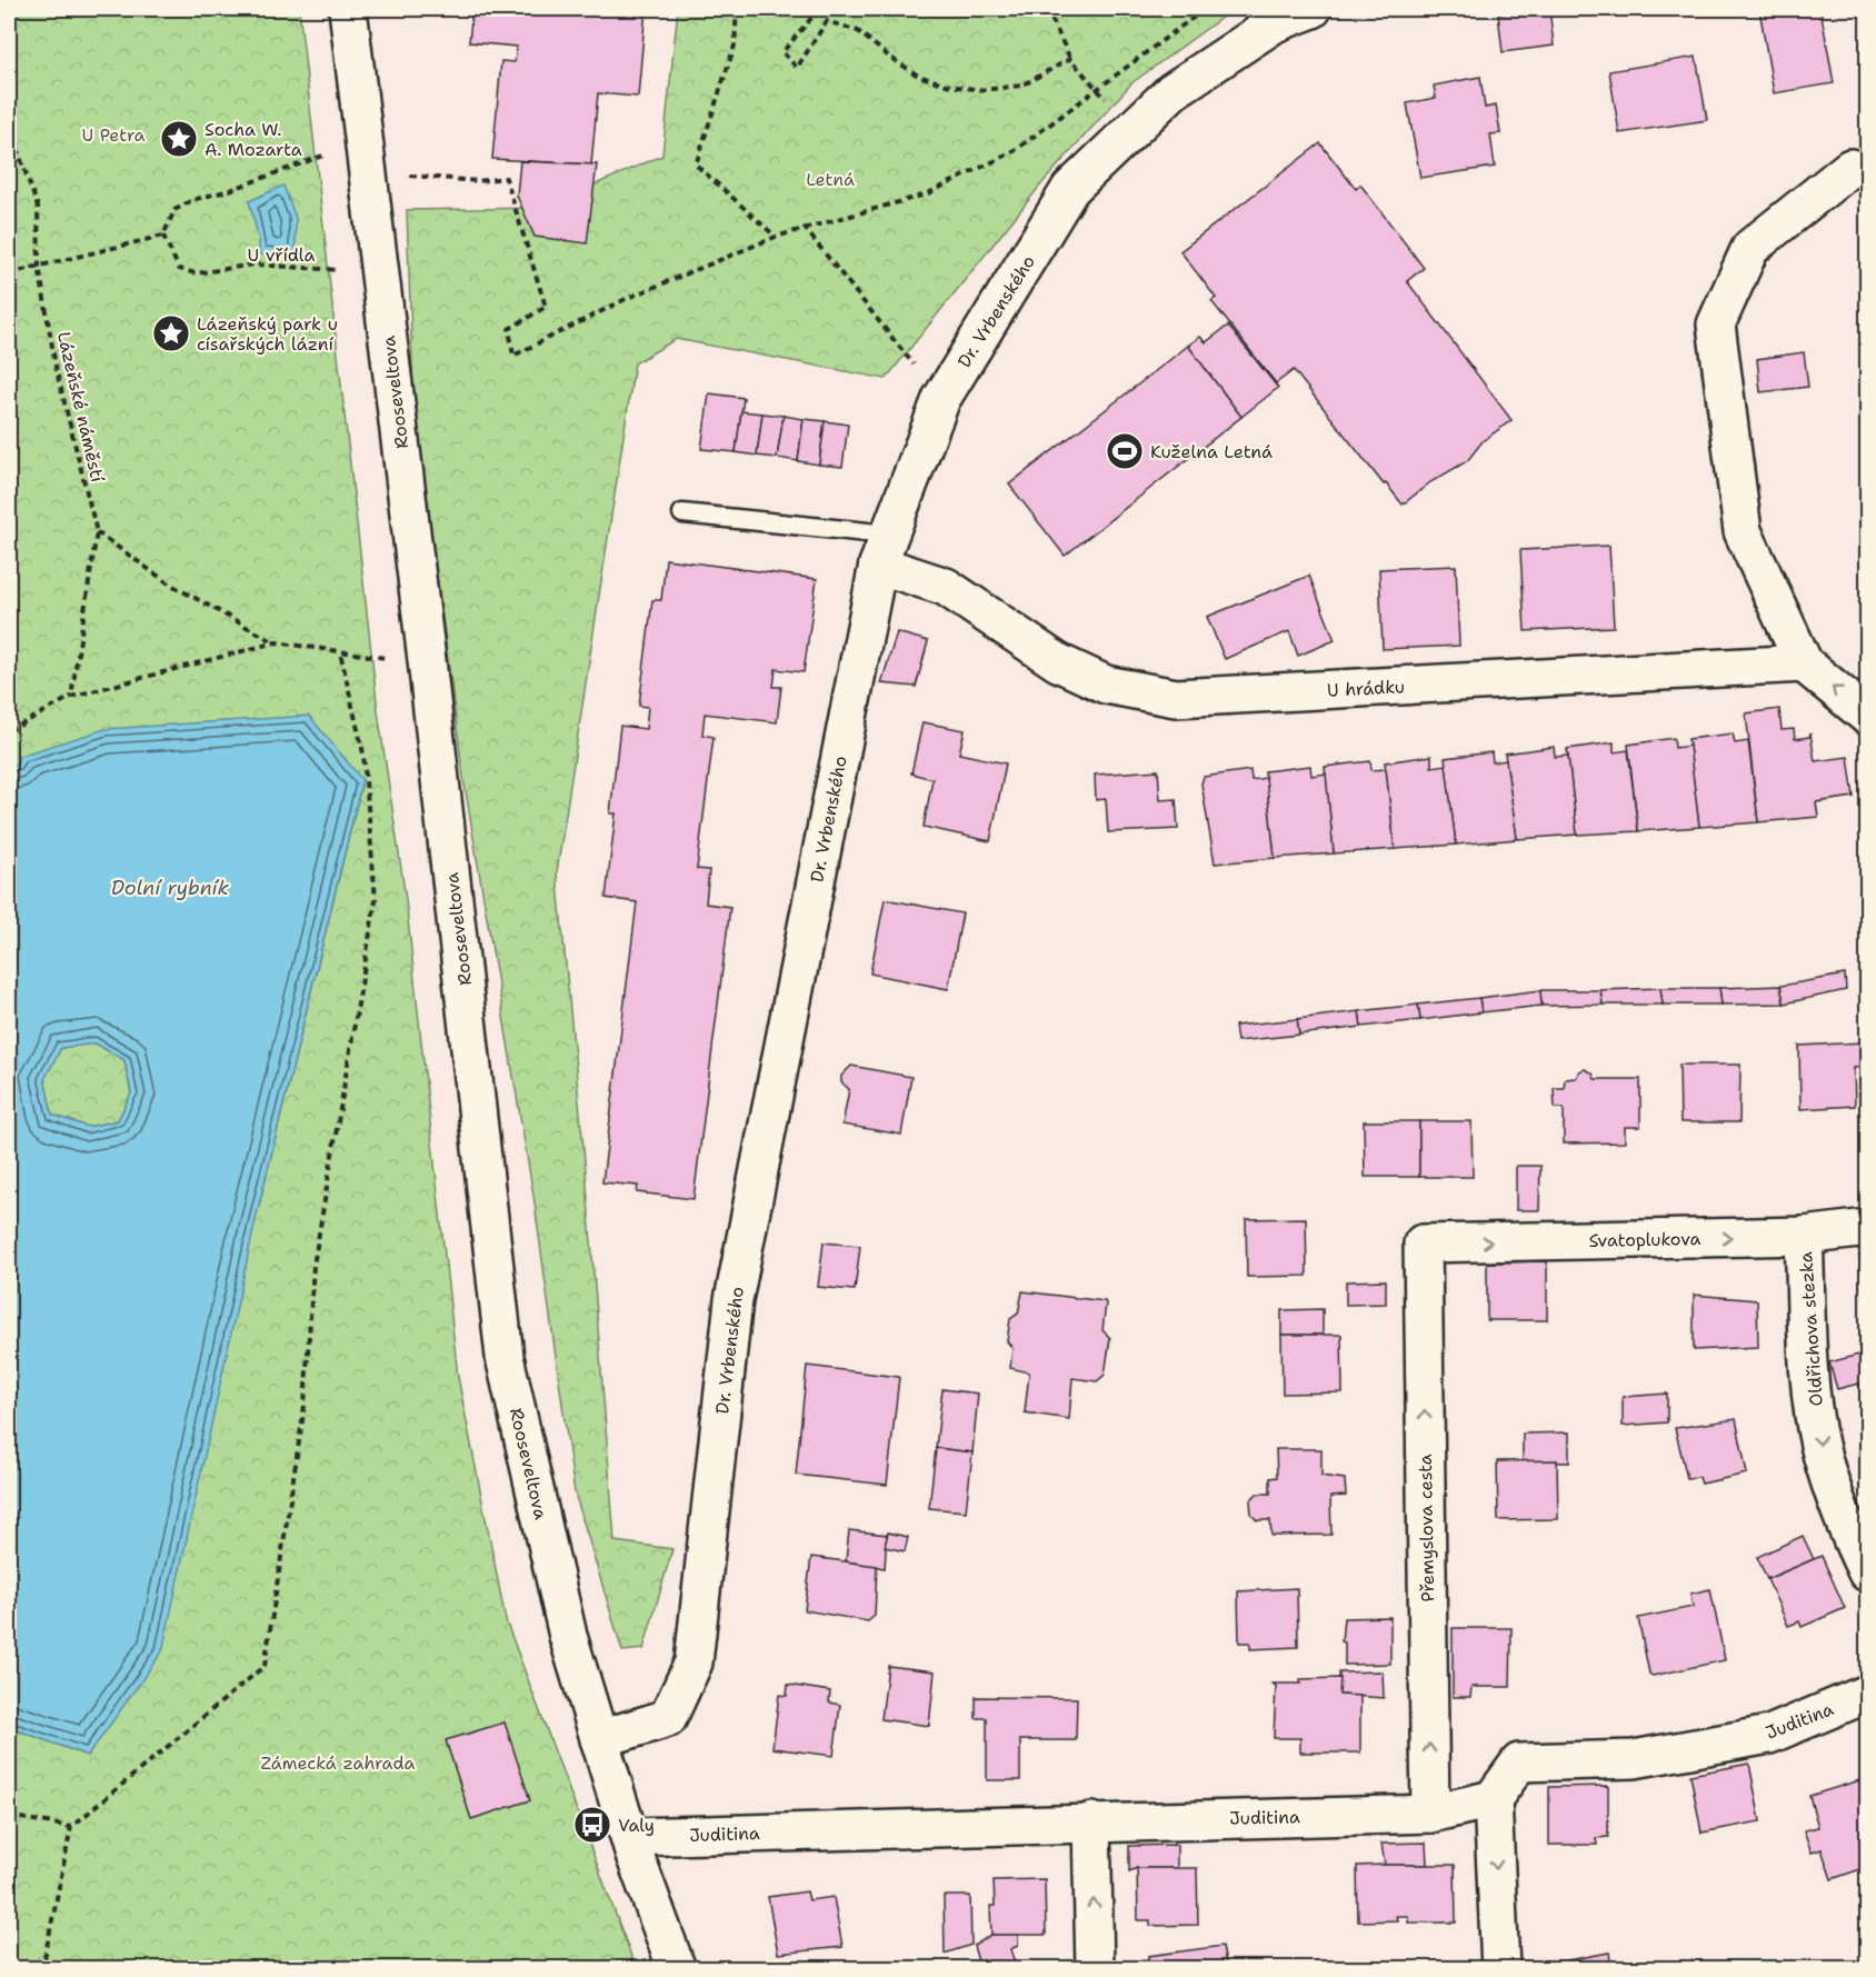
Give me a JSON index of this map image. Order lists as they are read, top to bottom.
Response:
{
  "streets": {
    "street": [
      "Dr. Vrbenského",
      "Rooseveltova",
      "U hrádku",
      "Svatoplukova",
      "Oldřichova stezka",
      "Přemyslova cesta",
      "Juditina"
    ],
    "path": ["U vřídla", "Lázeňské náměstí"]
  },
  "crossings": [
    ["U vřídla", "Rooseveltova"],
    ["Dr. Vrbenského", "Rooseveltova"],
    ["Dr. Vrbenského", "U hrádku"],
    ["Rooseveltova", "Juditina"],
    ["Svatoplukova", "Oldřichova stezka"],
    ["Svatoplukova", "Přemyslova cesta"],
    ["Přemyslova cesta", "Juditina"]
  ],
  "one_way": ["Svatoplukova", "Oldřichova stezka", "Přemyslova cesta"],
  "water": ["Dolní rybník"],
  "parks": ["U Petra", "Letná", "Zámecká zahrada"],
  "places": {
    "place": ["Socha W. A. Mozarta", "Lázeňský park u císařských lázní"],
    "sports": ["Kuželna Letná"],
    "bus stop": ["Valy"]
  }
}
